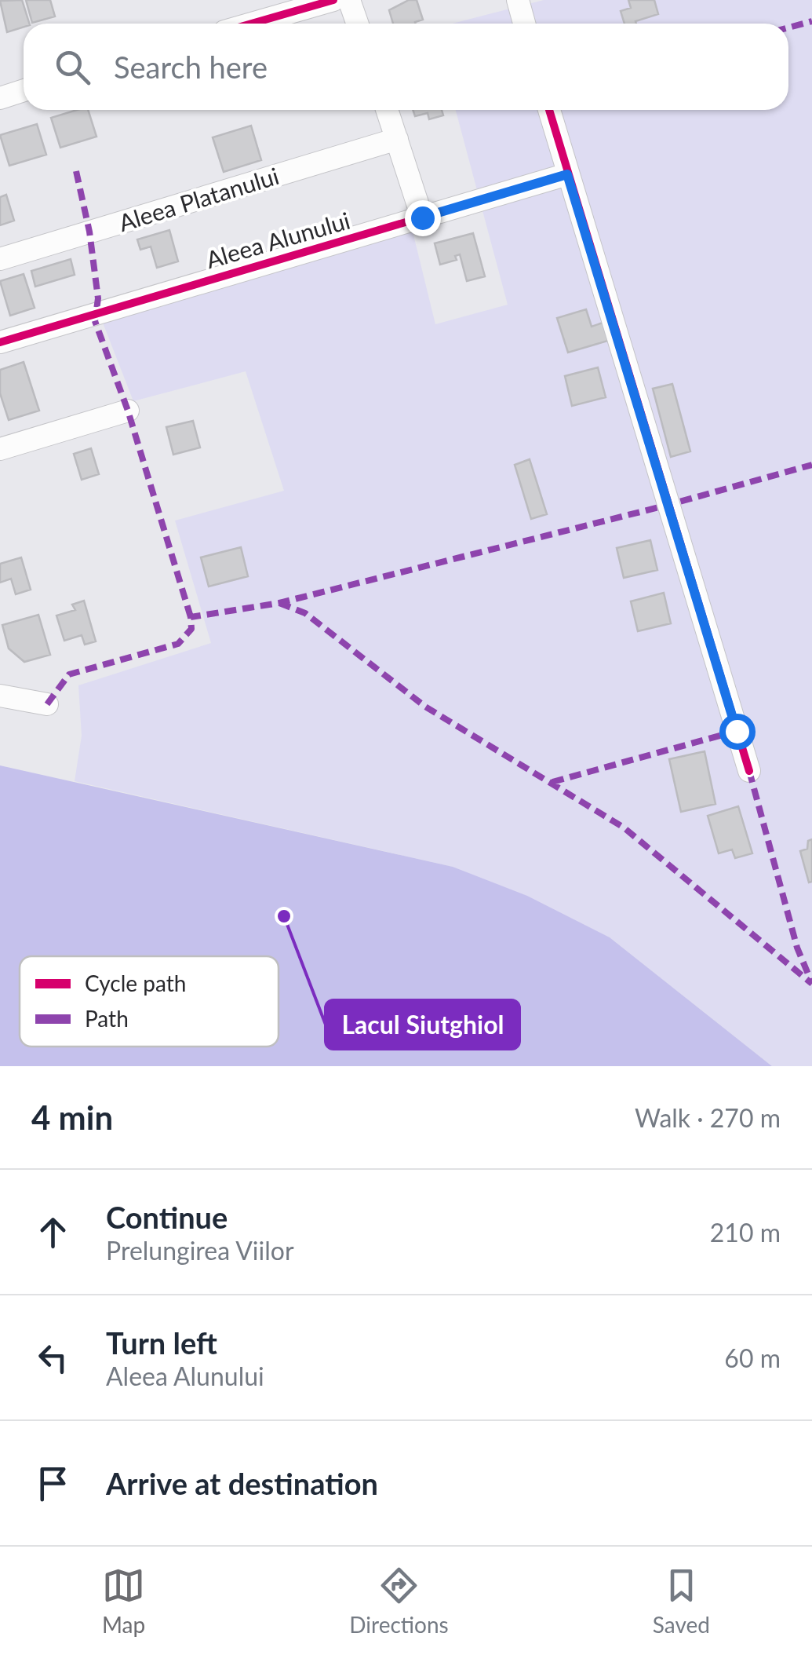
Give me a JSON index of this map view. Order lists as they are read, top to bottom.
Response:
{
  "streets": {
    "street": ["Aleea Platanului", "Aleea Alunului"]
  },
  "places": ["Lacul Siutghiol"],
  "legend": ["Cycle path", "Path"],
  "page": {
    "search": "Search here",
    "heading": ["4 min", "Walk · 270 m"],
    "list": [
      ["Continue", "Prelungirea Viilor", "210 m"],
      ["Turn left", "Aleea Alunului", "60 m"],
      "Arrive at destination"
    ],
    "nav": ["Map", "Directions", "Saved"]
  }
}
